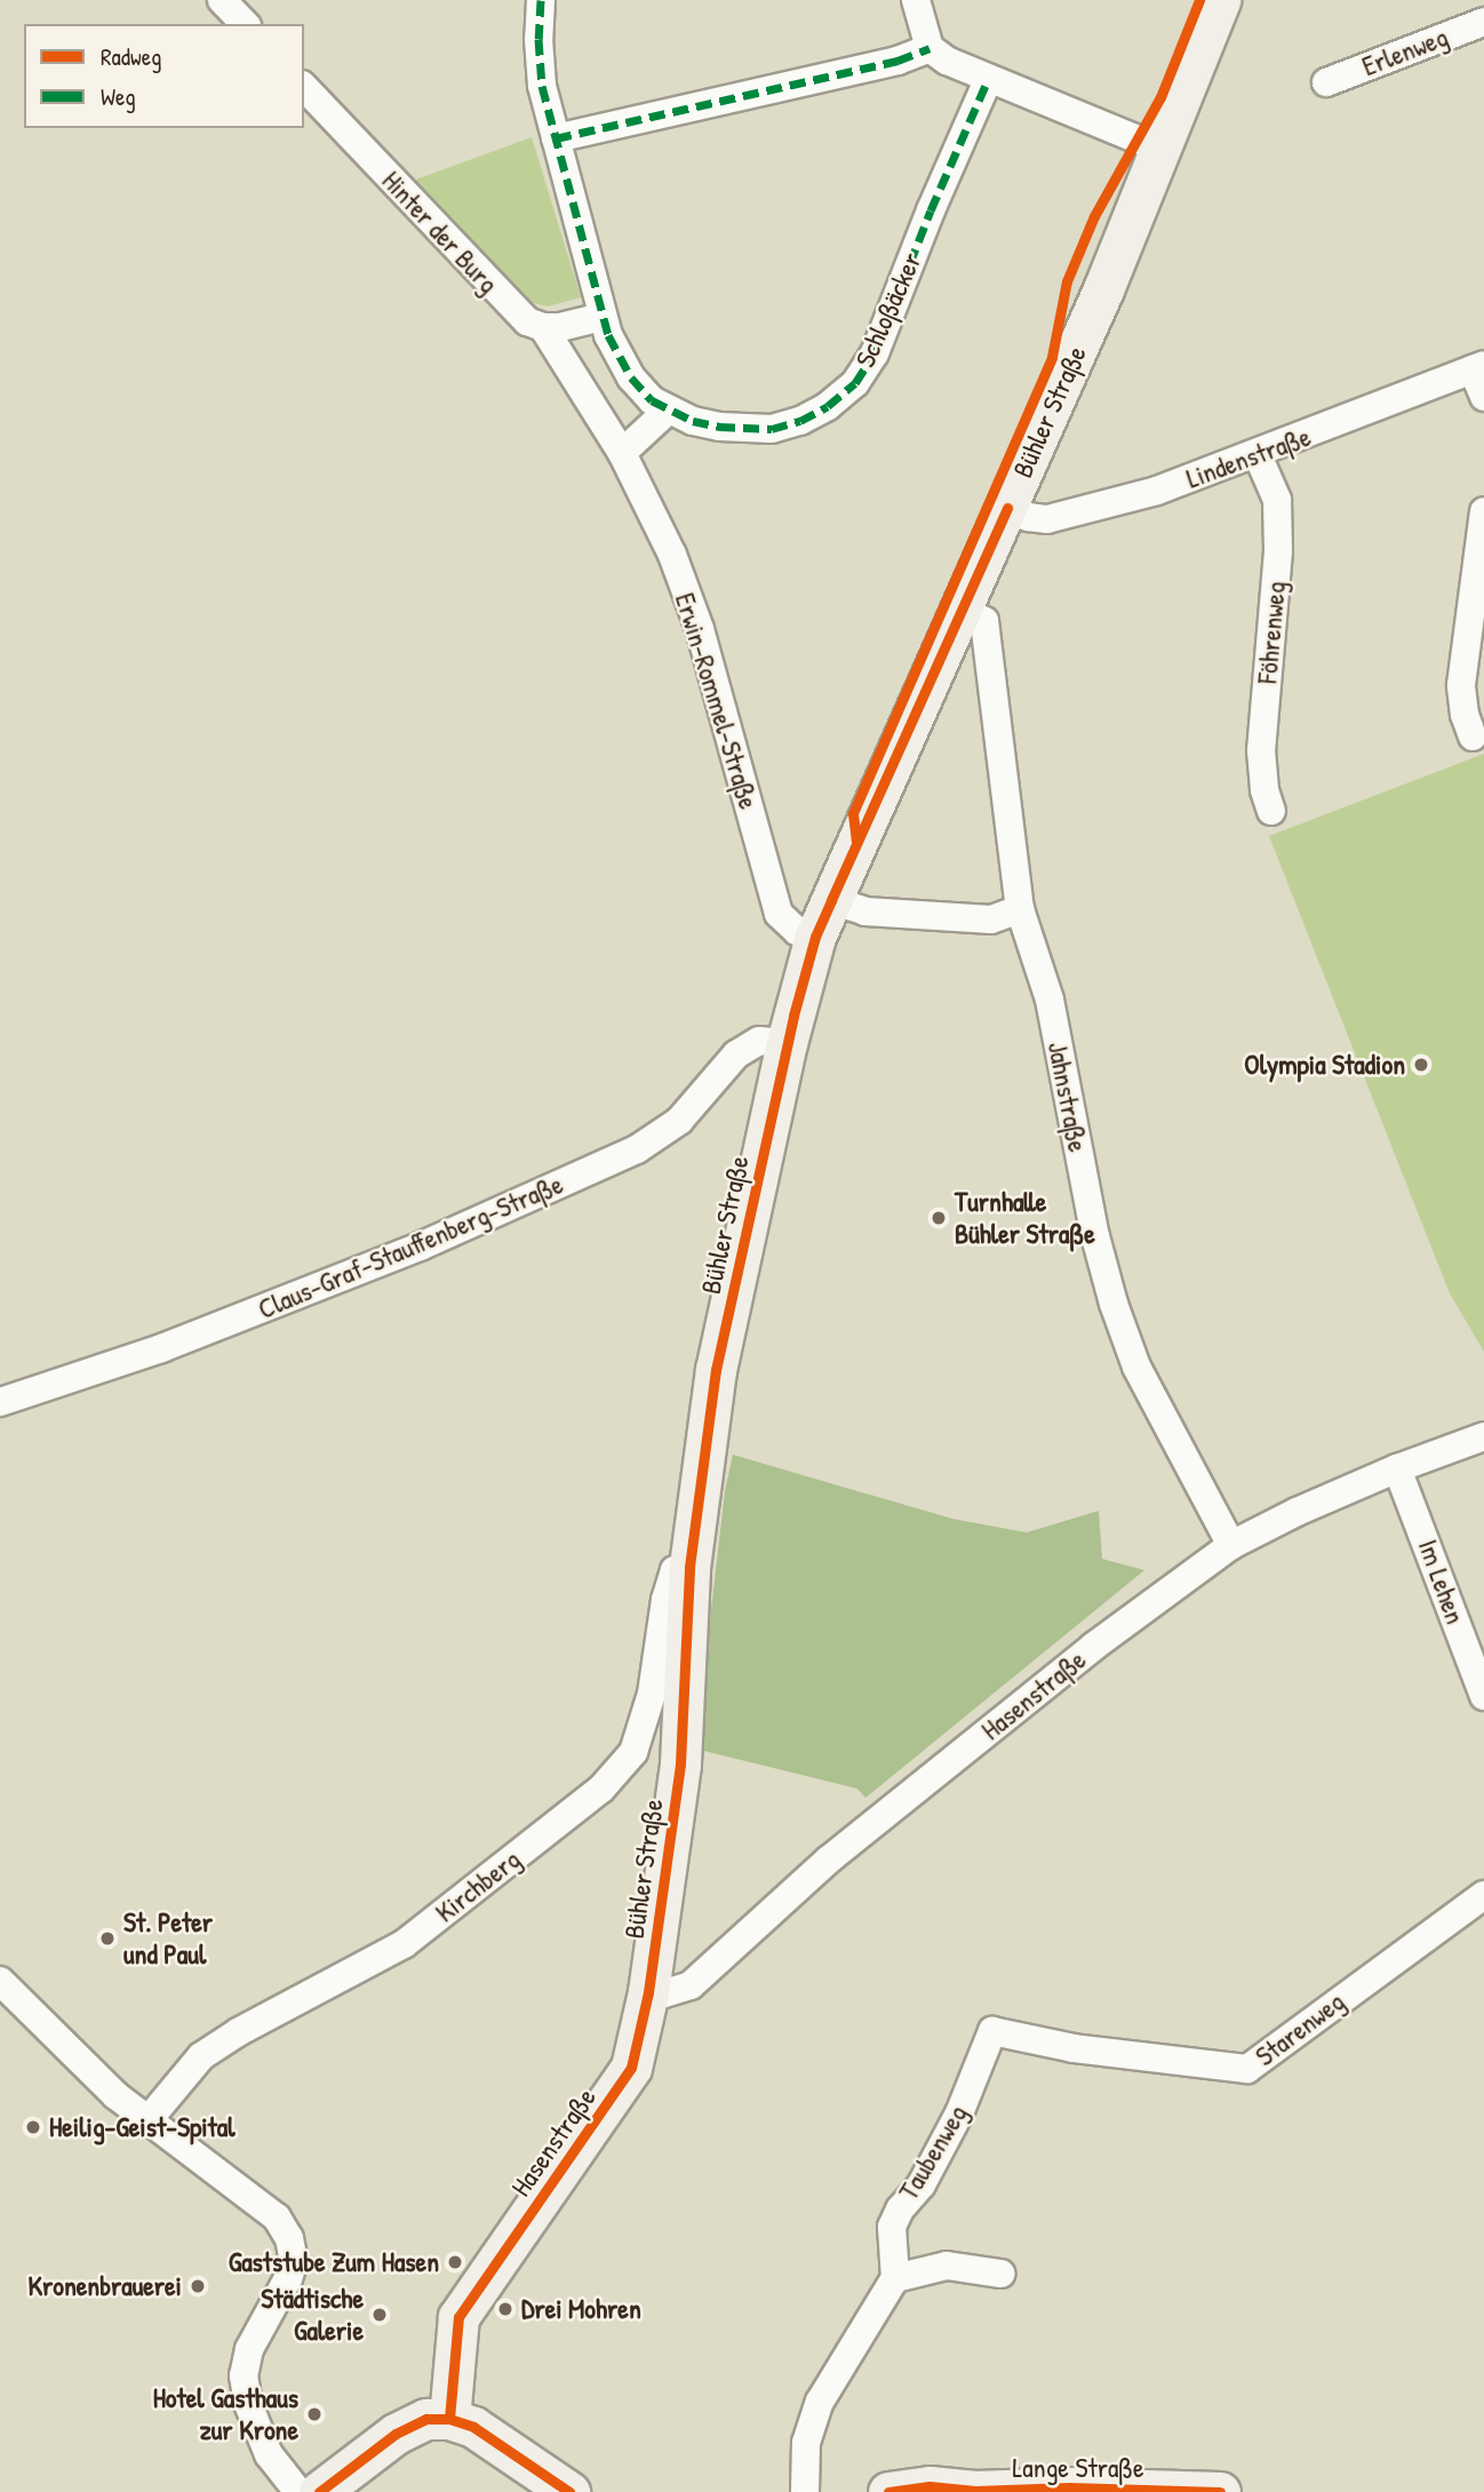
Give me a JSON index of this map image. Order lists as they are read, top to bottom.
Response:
{
  "streets": {
    "street": [
      "Erlenweg",
      "Hinter der Burg",
      "Schloßäcker",
      "Bühler Straße",
      "Lindenstraße",
      "Föhrenweg",
      "Erwin-Rommel-Straße",
      "Jahnstraße",
      "Claus-Graf-Stauffenberg-Straße",
      "Im Lehen",
      "Hasenstraße",
      "Kirchberg",
      "Starenweg",
      "Taubenweg",
      "Lange Straße"
    ]
  },
  "crossings": [
    ["Hinter der Burg", "Erwin-Rommel-Straße"],
    ["Bühler Straße", "Lindenstraße"],
    ["Bühler Straße", "Erwin-Rommel-Straße"],
    ["Bühler Straße", "Jahnstraße"],
    ["Bühler Straße", "Claus-Graf-Stauffenberg-Straße"],
    ["Bühler Straße", "Hasenstraße"],
    ["Bühler Straße", "Kirchberg"],
    ["Lindenstraße", "Föhrenweg"],
    ["Jahnstraße", "Hasenstraße"],
    ["Im Lehen", "Hasenstraße"],
    ["Starenweg", "Taubenweg"]
  ],
  "places": [
    "Olympia Stadion",
    "Turnhalle Bühler Straße",
    "St. Peter und Paul",
    "Heilig-Geist-Spital",
    "Gaststube Zum Hasen",
    "Kronenbrauerei",
    "Drei Mohren",
    "Städtische Galerie",
    "Hotel Gasthaus zur Krone"
  ],
  "legend": ["Radweg", "Weg"]
}
